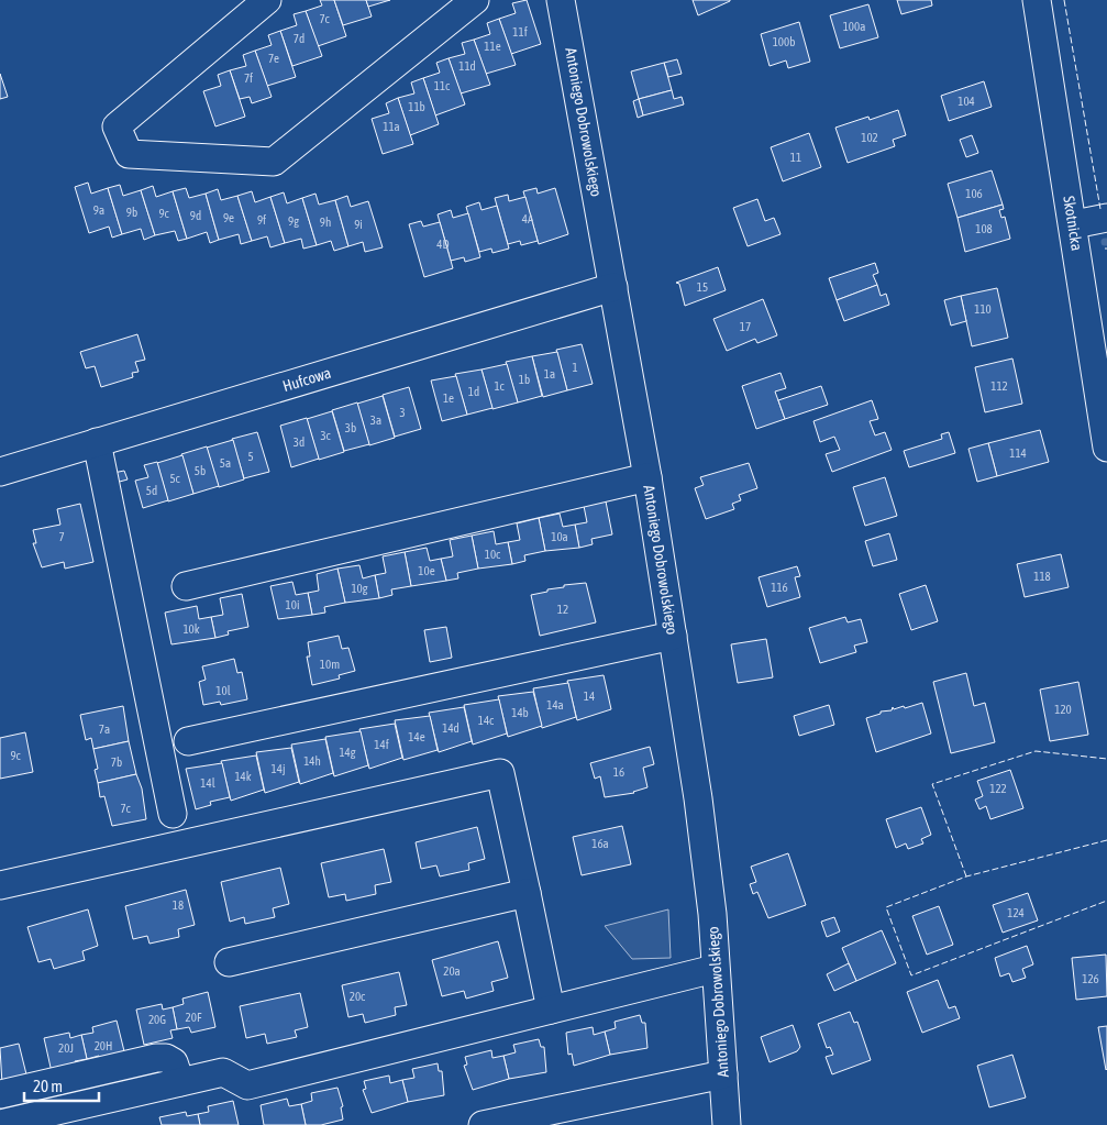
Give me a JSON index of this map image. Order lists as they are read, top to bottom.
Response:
{
  "streets": {
    "street": ["Antoniego Dobrowolskiego", "Skotnicka", "Hufcowa"]
  },
  "crossings": [
    ["Antoniego Dobrowolskiego", "Hufcowa"]
  ],
  "house_numbers": [
    "7c",
    "100a",
    "11f",
    "7d",
    "100b",
    "11e",
    "7e",
    "11d",
    "7f",
    "11c",
    "104",
    "11b",
    "11a",
    "102",
    "11",
    "106",
    "9a",
    "9b",
    "9c",
    "9d",
    "9e",
    "4A",
    "9f",
    "9g",
    "9h",
    "9i",
    "108",
    "4D",
    "15",
    "110",
    "17",
    "1",
    "1a",
    "1b",
    "1c",
    "112",
    "1d",
    "1e",
    "3",
    "3a",
    "3b",
    "3c",
    "3d",
    "114",
    "5",
    "5a",
    "5b",
    "5c",
    "5d",
    "7",
    "10a",
    "10c",
    "10e",
    "118",
    "116",
    "10g",
    "10i",
    "12",
    "10k",
    "10m",
    "10l",
    "14",
    "14a",
    "120",
    "14b",
    "14c",
    "14d",
    "7a",
    "14e",
    "14f",
    "14g",
    "9c",
    "14h",
    "7b",
    "14j",
    "16",
    "14k",
    "14l",
    "122",
    "7c",
    "16a",
    "18",
    "124",
    "20a",
    "126",
    "20c",
    "20F",
    "20G",
    "20H",
    "20J"
  ],
  "scale_bar": "20 m"
}
